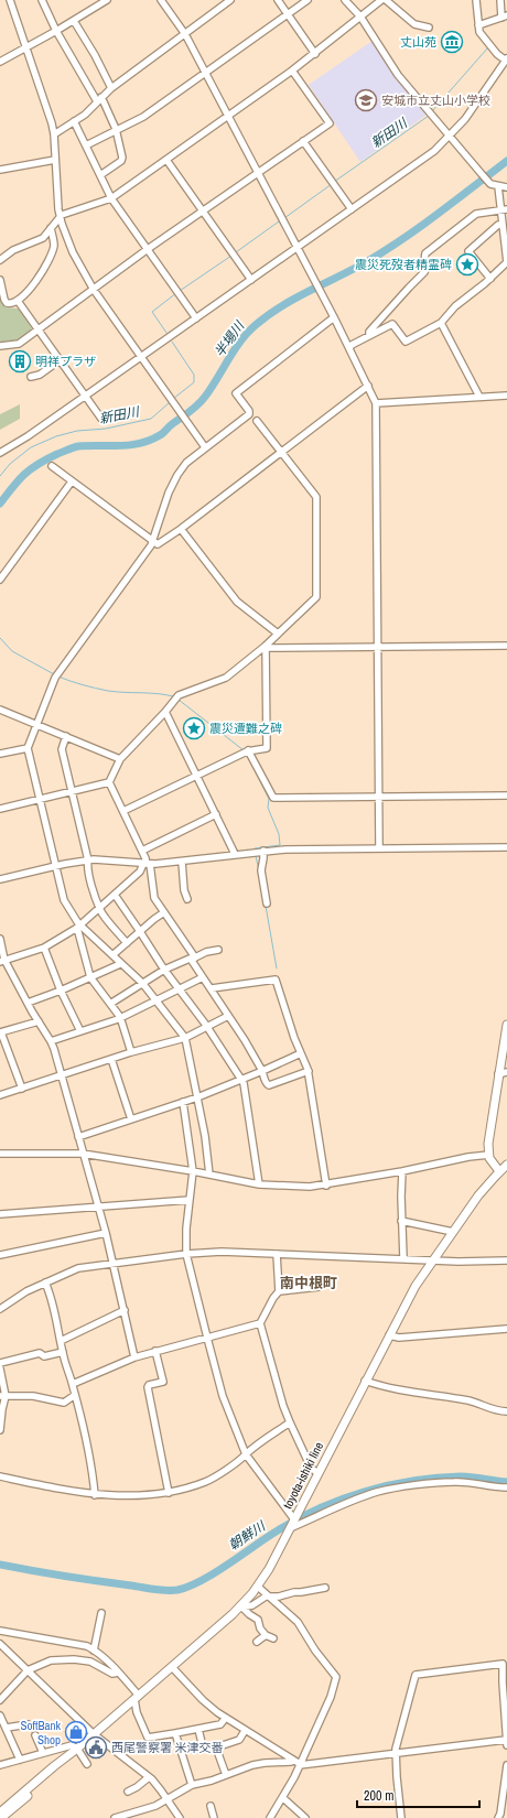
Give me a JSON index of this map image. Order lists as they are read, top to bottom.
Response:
{
  "streets": {
    "main road": ["toyota-ishiki line"]
  },
  "districts": ["南中根町"],
  "water": ["新田川", "半場川", "朝鮮川"],
  "places": {
    "museum": ["丈山苑"],
    "school or university": ["安城市立丈山小学校"],
    "place": ["震災死歿者精霊碑", "震災遭難之碑"],
    "building": ["明祥プラザ"],
    "shop": ["SoftBank Shop"],
    "public building": ["西尾警察署 米津交番"]
  },
  "scale_bar": "200 m"
}
